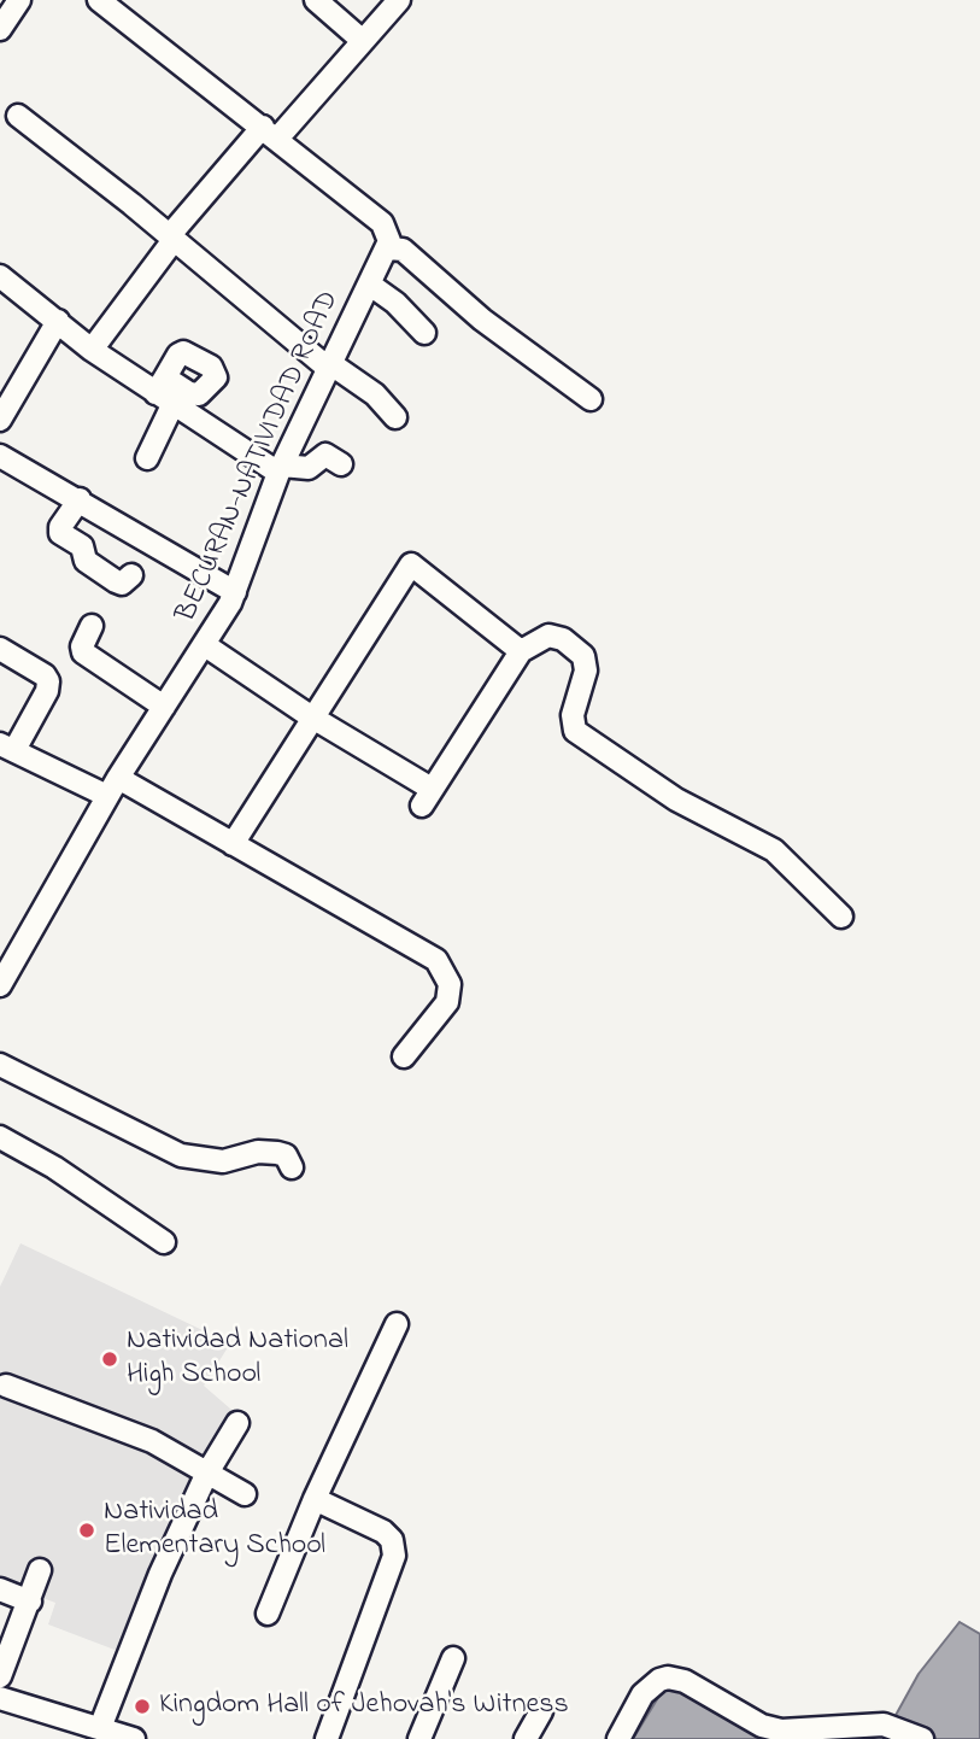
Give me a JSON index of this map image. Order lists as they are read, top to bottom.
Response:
{
  "streets": {
    "street": ["BECURAN-NATIVIDAD ROAD"]
  },
  "places": ["Natividad National High School", "Natividad Elementary School", "Kingdom Hall of Jehovah's Witness"]
}
